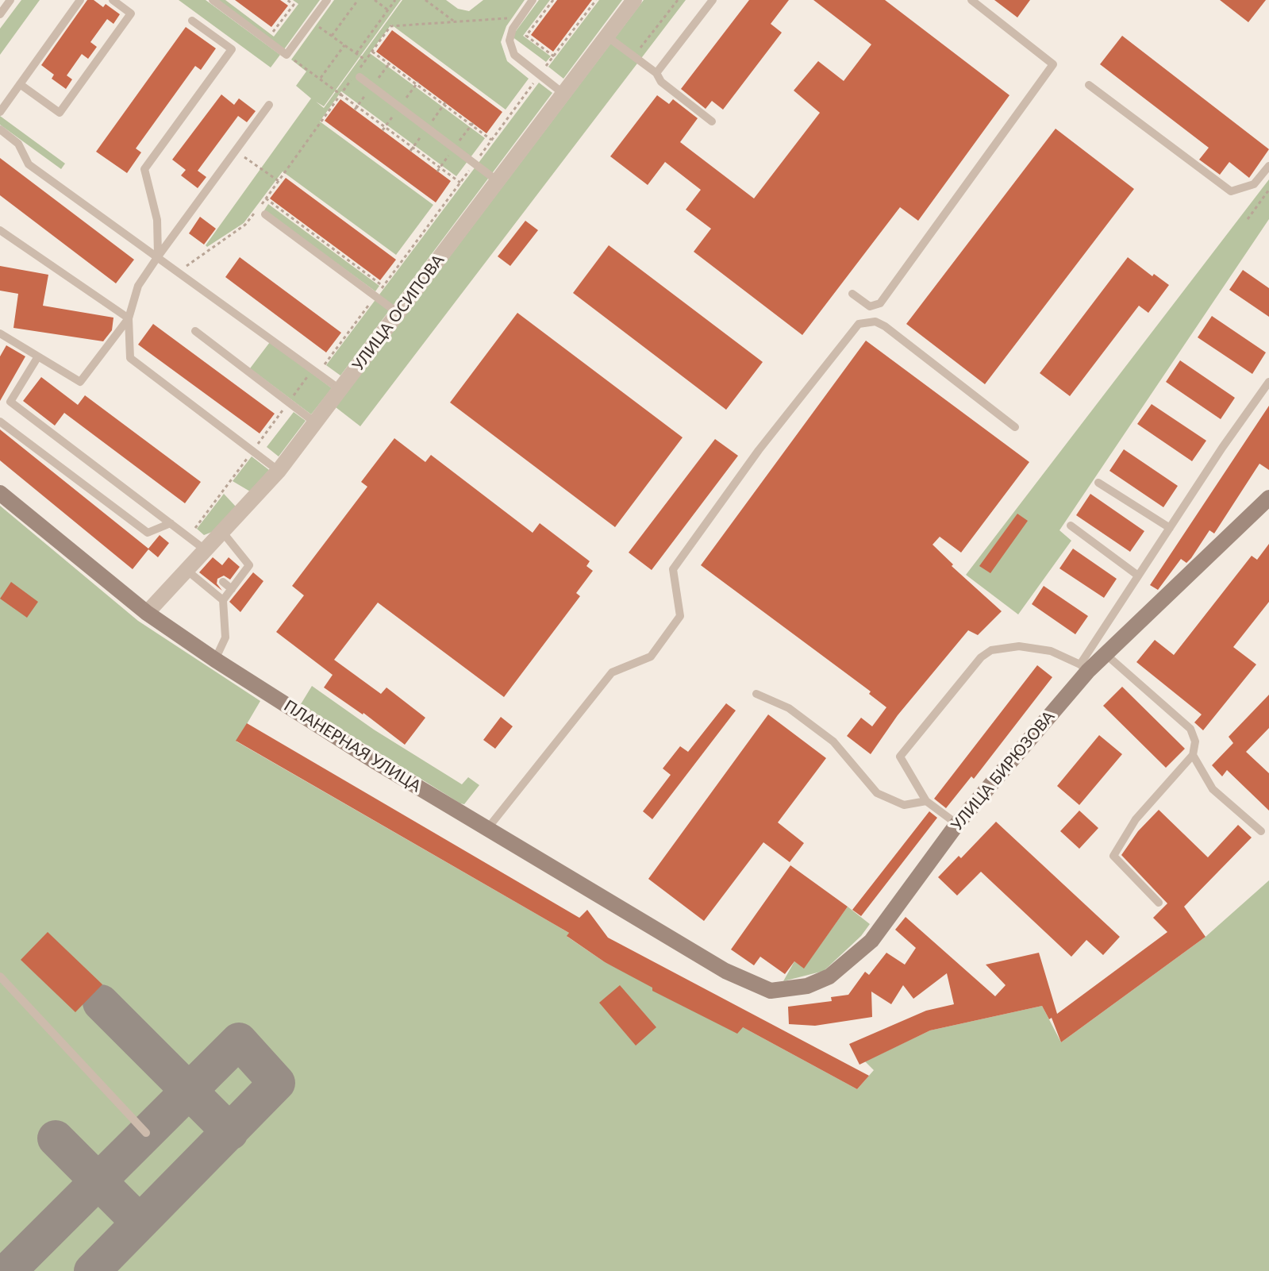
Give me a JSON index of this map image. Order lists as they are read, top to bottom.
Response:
{
  "streets": {
    "main road": ["ПЛАНЕРНАЯ УЛИЦА", "УЛИЦА БИРЮЗОВА"],
    "street": ["УЛИЦА ОСИПОВА"]
  },
  "crossings": [
    ["УЛИЦА ОСИПОВА", "ПЛАНЕРНАЯ УЛИЦА"],
    ["ПЛАНЕРНАЯ УЛИЦА", "УЛИЦА БИРЮЗОВА"]
  ]
}
